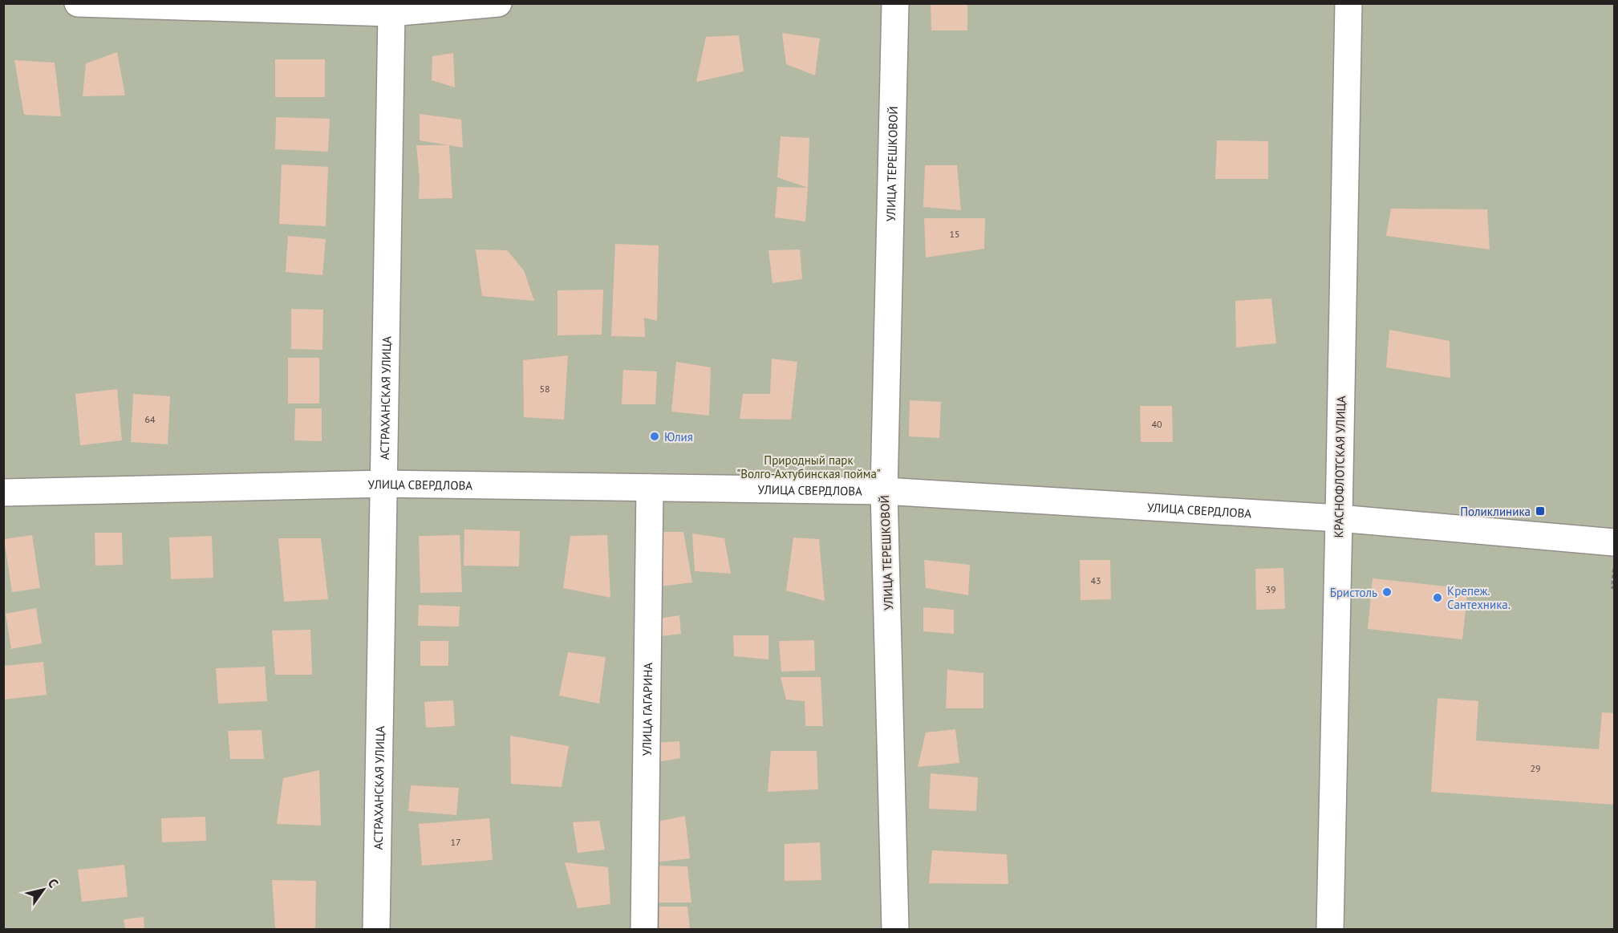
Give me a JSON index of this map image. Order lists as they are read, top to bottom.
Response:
{
  "streets": {
    "street": [
      "УЛИЦА ТЕРЕШКОВОЙ",
      "АСТРАХАНСКАЯ УЛИЦА",
      "КРАСНОФЛОТСКАЯ УЛИЦА",
      "УЛИЦА СВЕРДЛОВА",
      "УЛИЦА ГАГАРИНА"
    ]
  },
  "crossings": [
    ["УЛИЦА ТЕРЕШКОВОЙ", "УЛИЦА СВЕРДЛОВА"],
    ["АСТРАХАНСКАЯ УЛИЦА", "УЛИЦА СВЕРДЛОВА"],
    ["КРАСНОФЛОТСКАЯ УЛИЦА", "УЛИЦА СВЕРДЛОВА"],
    ["УЛИЦА СВЕРДЛОВА", "УЛИЦА ГАГАРИНА"]
  ],
  "parks": ["Природный парк \"Волго-Ахтубинская пойма\""],
  "places": {
    "other": ["Юлия", "Бристоль", "Крепеж. Сантехника."],
    "transit": ["Поликлиника"]
  },
  "house_numbers": [
    "15",
    "58",
    "64",
    "40",
    "43",
    "39",
    "29",
    "17"
  ],
  "north": "top right"
}
